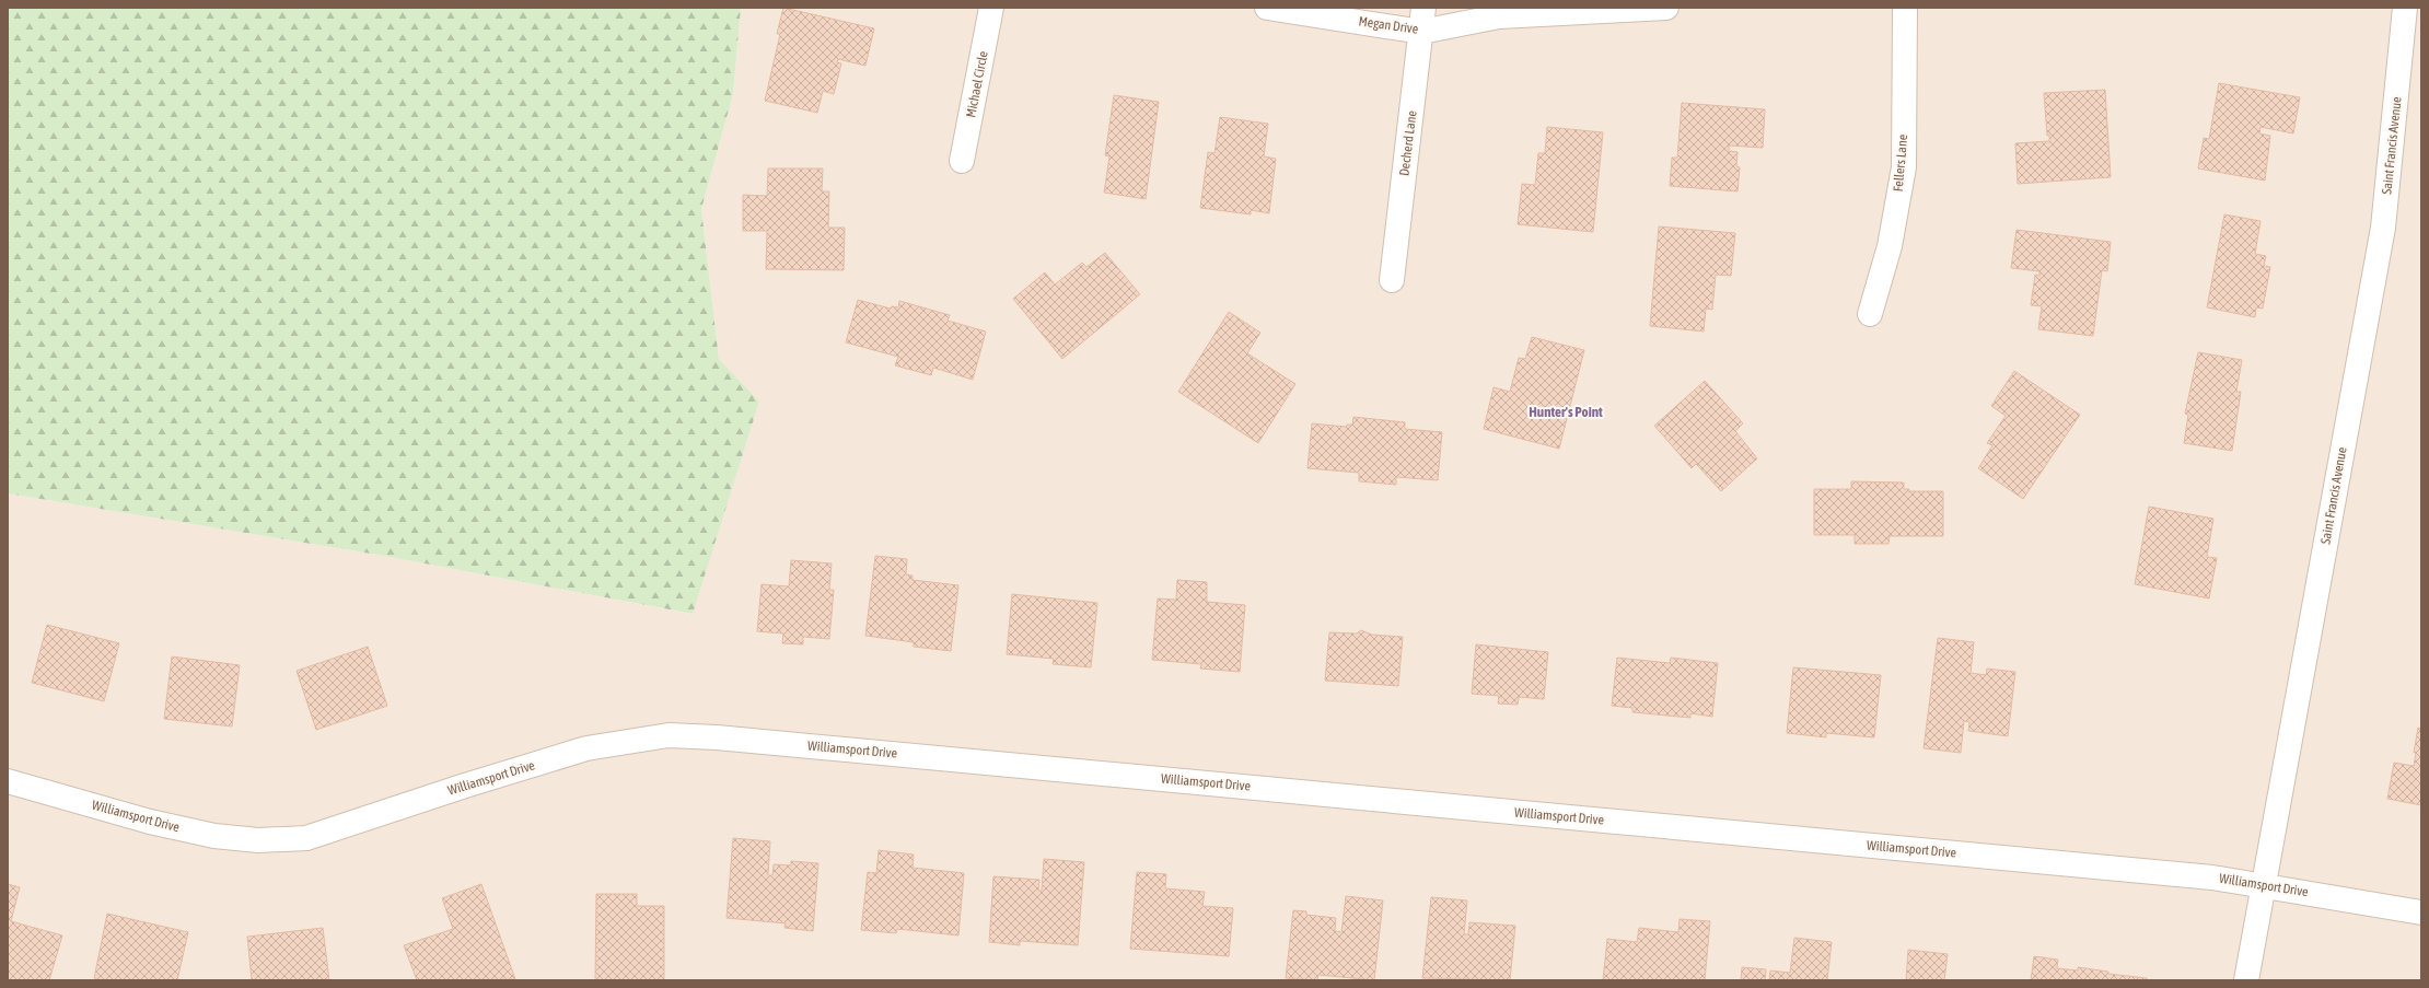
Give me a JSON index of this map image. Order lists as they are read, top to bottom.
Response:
{
  "streets": {
    "street": [
      "Megan Drive",
      "Michael Circle",
      "Decherd Lane",
      "Saint Francis Avenue",
      "Fellers Lane",
      "Williamsport Drive"
    ]
  },
  "crossings": [
    ["Megan Drive", "Decherd Lane"],
    ["Saint Francis Avenue", "Williamsport Drive"]
  ],
  "districts": ["Hunter's Point"]
}
